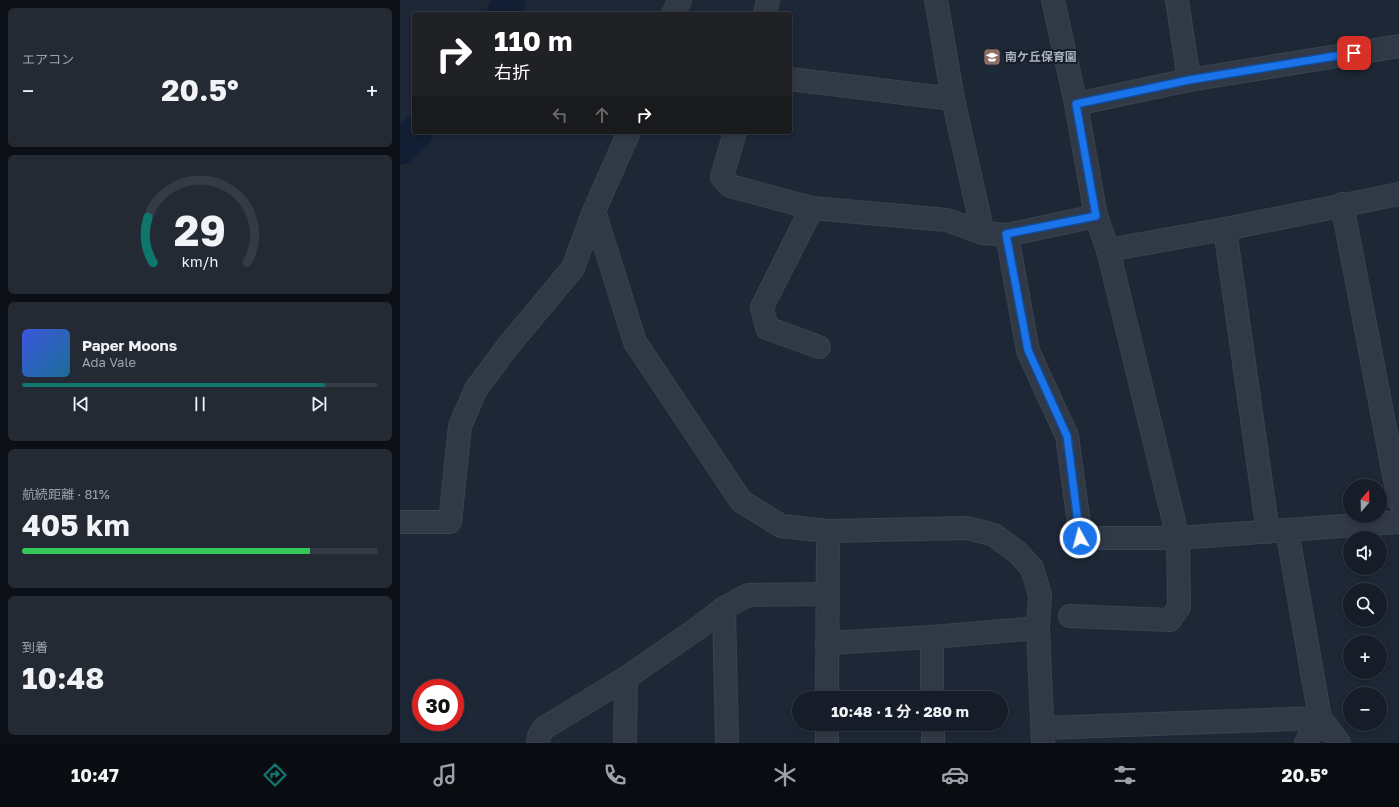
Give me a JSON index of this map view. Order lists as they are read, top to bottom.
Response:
{
  "places": {
    "school or university": ["南ケ丘保育園"]
  },
  "north": "top",
  "page": {
    "tile": [
      "エアコン",
      ["航続距離 · 81%", "405 km"],
      ["到着", "10:48"]
    ],
    "turn": ["110 m", "右折"],
    "heat": ["−", "20.5°", "+"],
    "song": ["Paper Moons", "Ada Vale"],
    "map_buttons": ["+", "−"],
    "limit": "30",
    "trip": "10:48 · 1 分 · 280 m",
    "tabs": ["10:47", "20.5°"],
    "gauge": ["29", "km/h"]
  }
}
